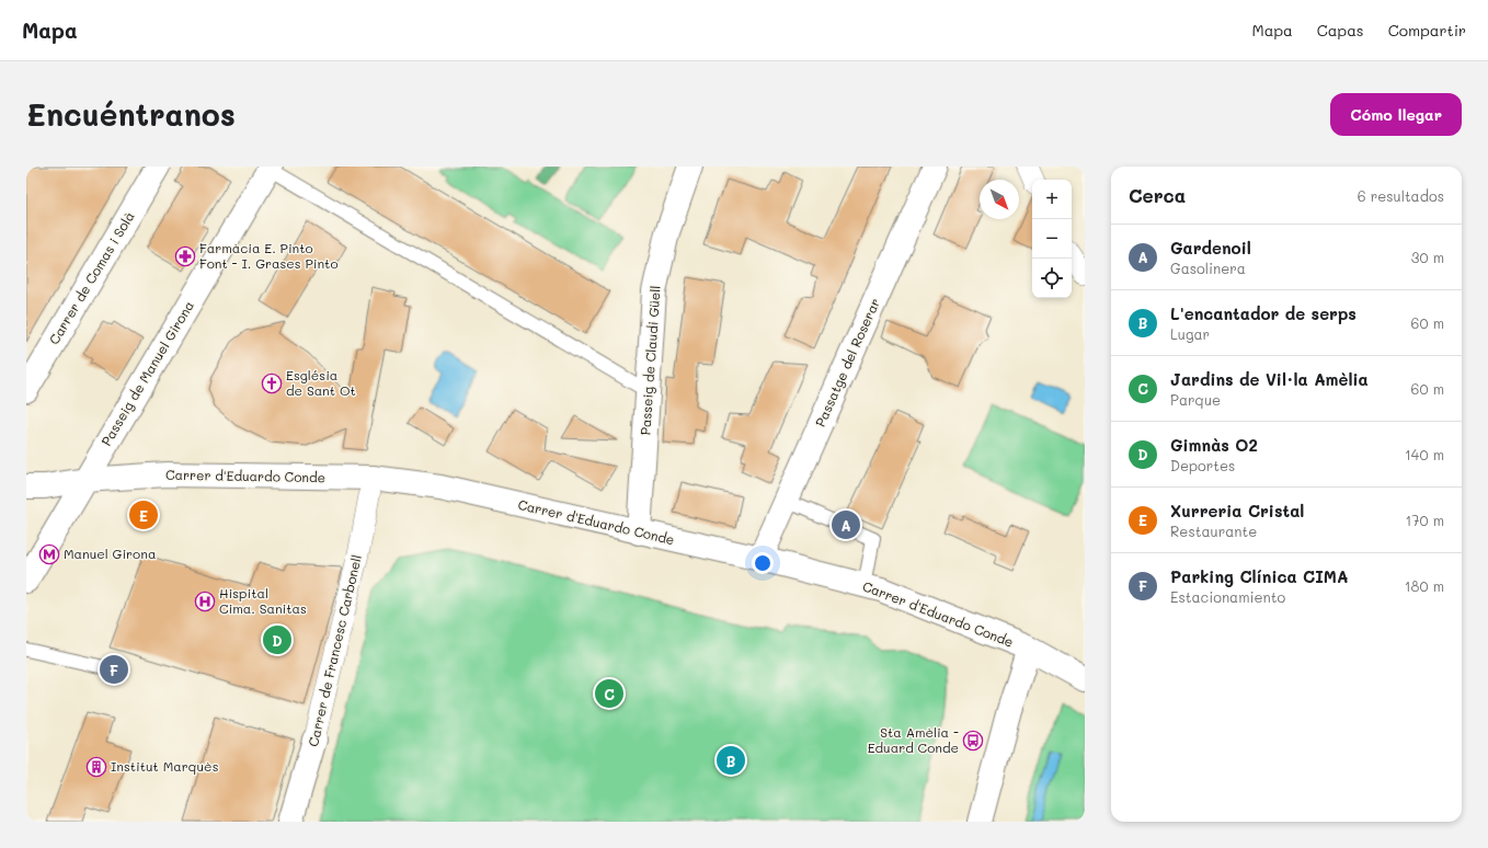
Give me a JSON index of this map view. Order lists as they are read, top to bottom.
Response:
{
  "streets": {
    "street": [
      "Carrer de Comas i Solà",
      "Passeig de Claudi Güell",
      "Passatge del Roserar",
      "Passeig de Manuel Girona",
      "Carrer d'Eduardo Conde",
      "Carrer de Francesc Carbonell"
    ]
  },
  "crossings": [
    ["Passeig de Claudi Güell", "Carrer d'Eduardo Conde"],
    ["Passatge del Roserar", "Carrer d'Eduardo Conde"],
    ["Passeig de Manuel Girona", "Carrer d'Eduardo Conde"],
    ["Carrer d'Eduardo Conde", "Carrer de Francesc Carbonell"]
  ],
  "places": {
    "pharmacy": ["Farmàcia E. Pinto Font - I. Grases Pinto"],
    "church": ["Església de Sant Ot"],
    "metro station": ["Manuel Girona"],
    "hospital": ["Hispital Cima. Sanitas"],
    "bus stop": ["Sta Amèlia - Eduard Conde"],
    "building": ["Institut Marquès"]
  },
  "north": "bottom right",
  "page": {
    "header": "Mapa",
    "nav": ["Mapa", "Capas", "Compartir"],
    "buttons": "Cómo llegar",
    "title": "Encuéntranos",
    "heading": ["Cerca", "6 resultados"],
    "map_buttons": ["+", "−"],
    "list": [
      {
        "mark": "A",
        "name": "Gardenoil",
        "note": "Gasolinera",
        "value": "30 m"
      },
      {
        "mark": "B",
        "name": "L'encantador de serps",
        "note": "Lugar",
        "value": "60 m"
      },
      {
        "mark": "C",
        "name": "Jardins de Vil·la Amèlia",
        "note": "Parque",
        "value": "60 m"
      },
      {
        "mark": "D",
        "name": "Gimnàs O2",
        "note": "Deportes",
        "value": "140 m"
      },
      {
        "mark": "E",
        "name": "Xurreria Cristal",
        "note": "Restaurante",
        "value": "170 m"
      },
      {
        "mark": "F",
        "name": "Parking Clínica CIMA",
        "note": "Estacionamiento",
        "value": "180 m"
      }
    ],
    "pins": [
      "E",
      "A",
      "D",
      "F",
      "C",
      "B"
    ]
  }
}
